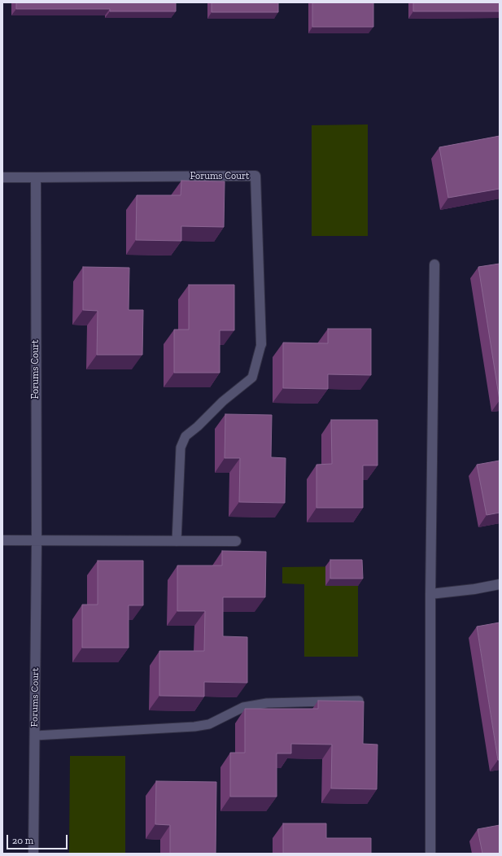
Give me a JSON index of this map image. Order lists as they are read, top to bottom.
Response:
{
  "streets": {
    "street": ["Forums Court"]
  },
  "scale_bar": "20 m"
}
